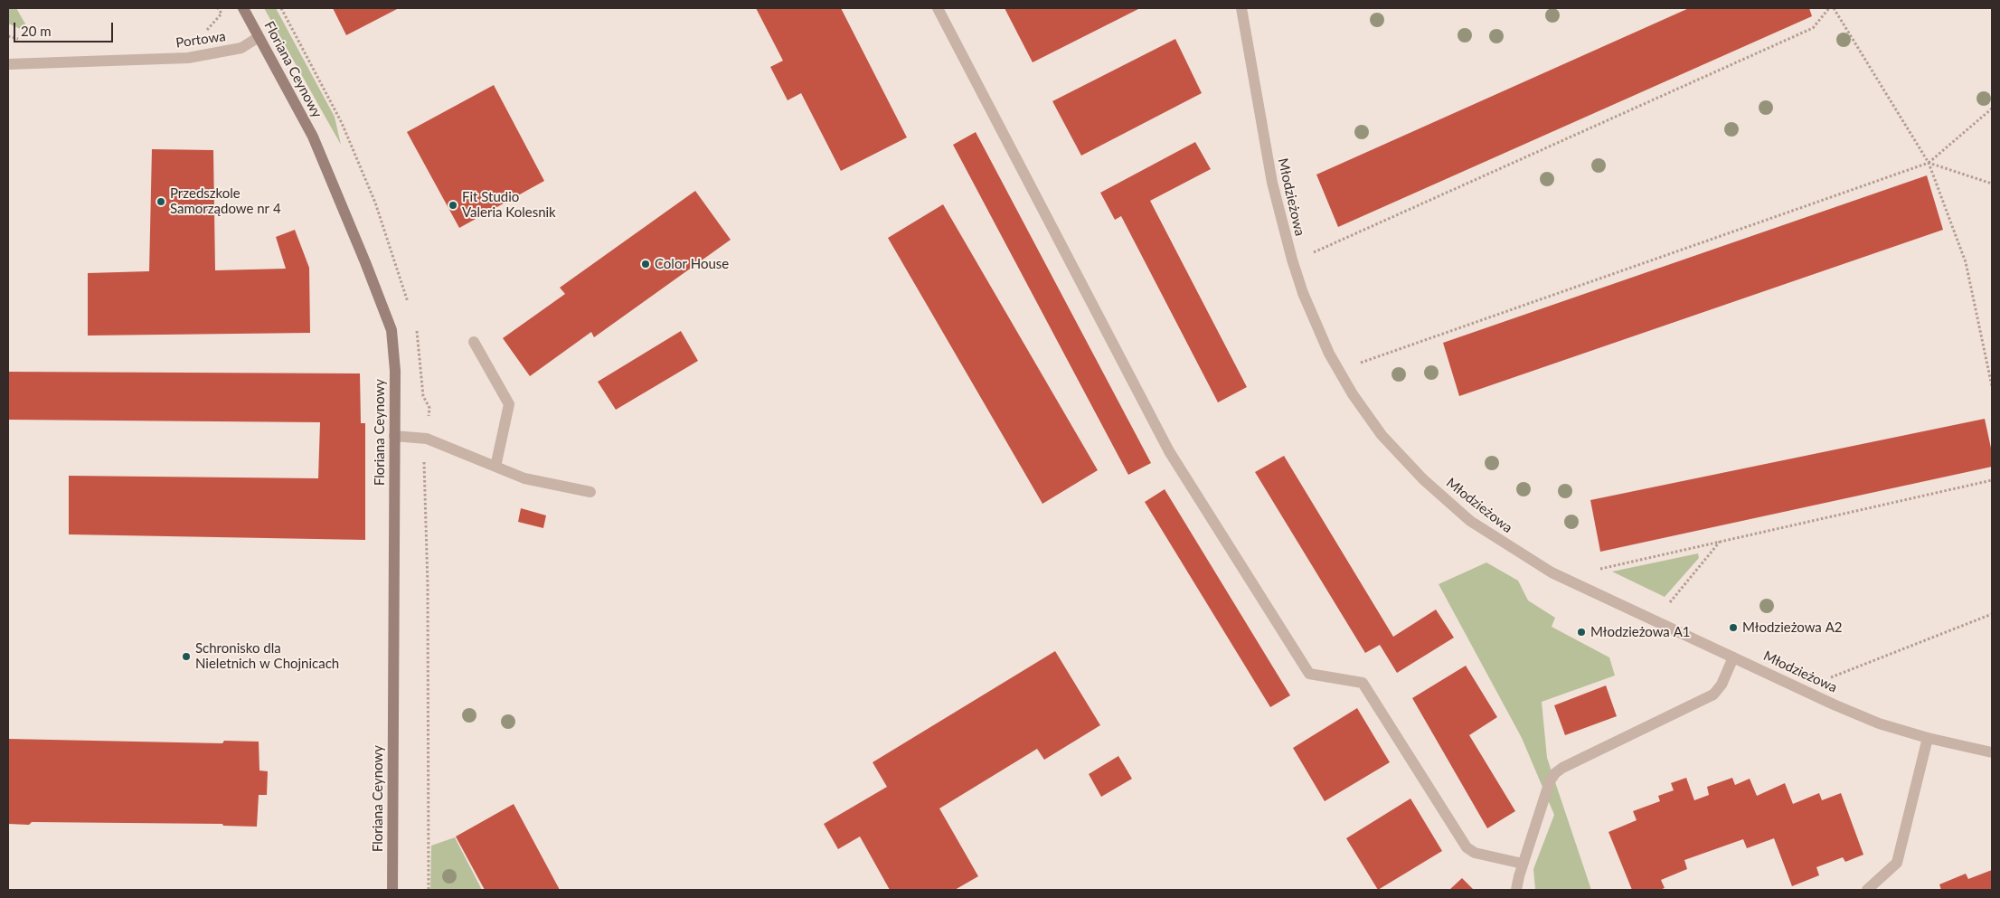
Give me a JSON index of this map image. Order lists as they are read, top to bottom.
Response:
{
  "streets": {
    "street": ["Portowa", "Floriana Ceynowy", "Młodzieżowa"]
  },
  "crossings": [
    ["Portowa", "Floriana Ceynowy"]
  ],
  "places": [
    "Przedszkole Samorządowe nr 4",
    "Fit Studio Valeria Kolesnik",
    "Color House",
    "Młodzieżowa A2",
    "Młodzieżowa A1",
    "Schronisko dla Nieletnich w Chojnicach"
  ],
  "scale_bar": "20 m"
}
